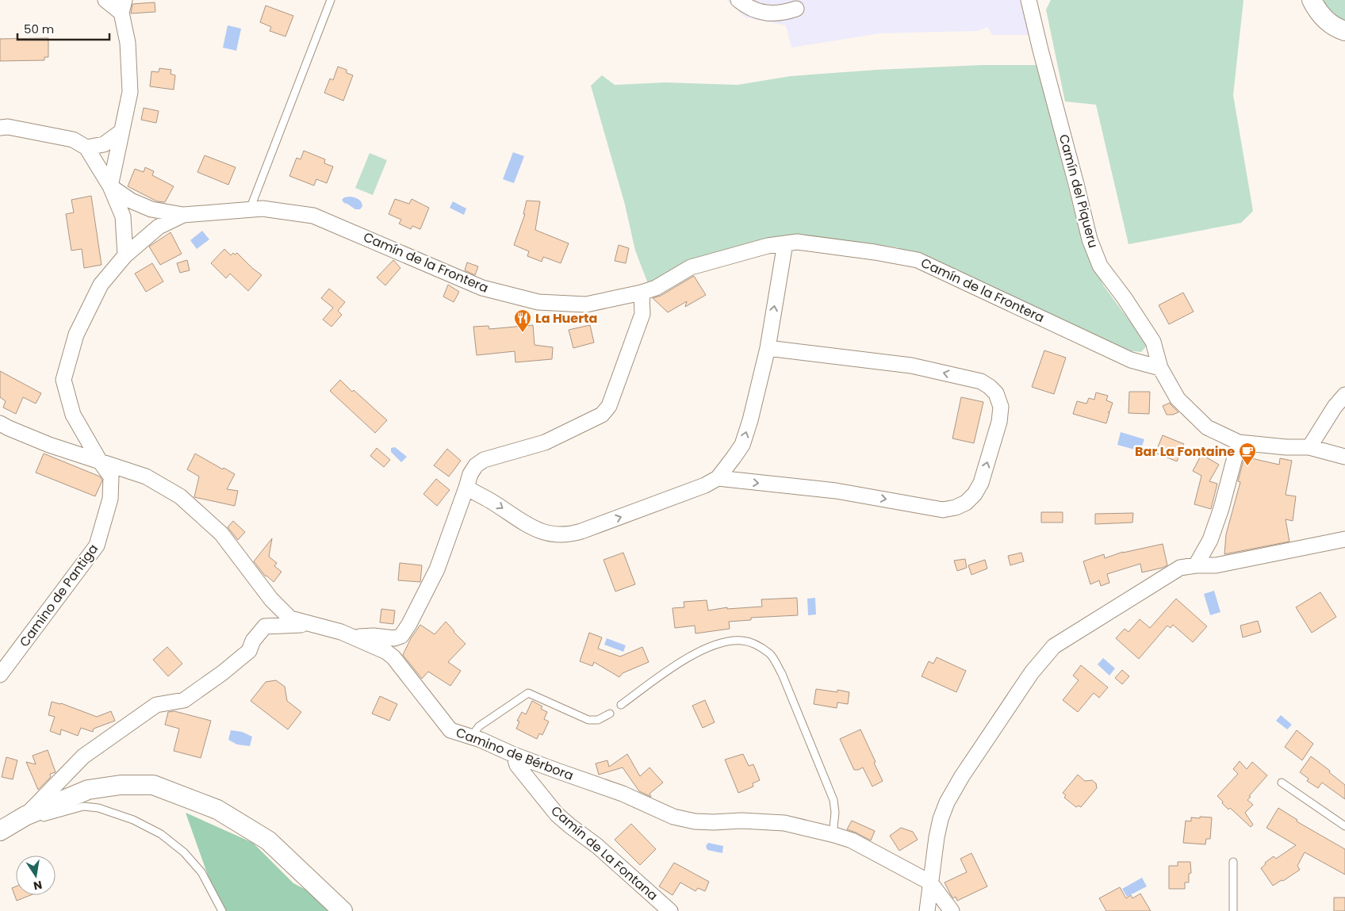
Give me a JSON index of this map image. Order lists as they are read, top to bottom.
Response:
{
  "streets": {
    "street": [
      "Camín del Piqueru",
      "Camín de la Frontera",
      "Camino de Pantiga",
      "Camino de Bérbora",
      "Camín de La Fontana"
    ]
  },
  "crossings": [
    ["Camín del Piqueru", "Camín de la Frontera"],
    ["Camín de la Frontera", "Camino de Pantiga"],
    ["Camino de Pantiga", "Camino de Bérbora"],
    ["Camino de Bérbora", "Camín de La Fontana"]
  ],
  "places": {
    "restaurant": ["La Huerta"],
    "cafe": ["Bar La Fontaine"]
  },
  "scale_bar": "50 m",
  "north": "bottom"
}
